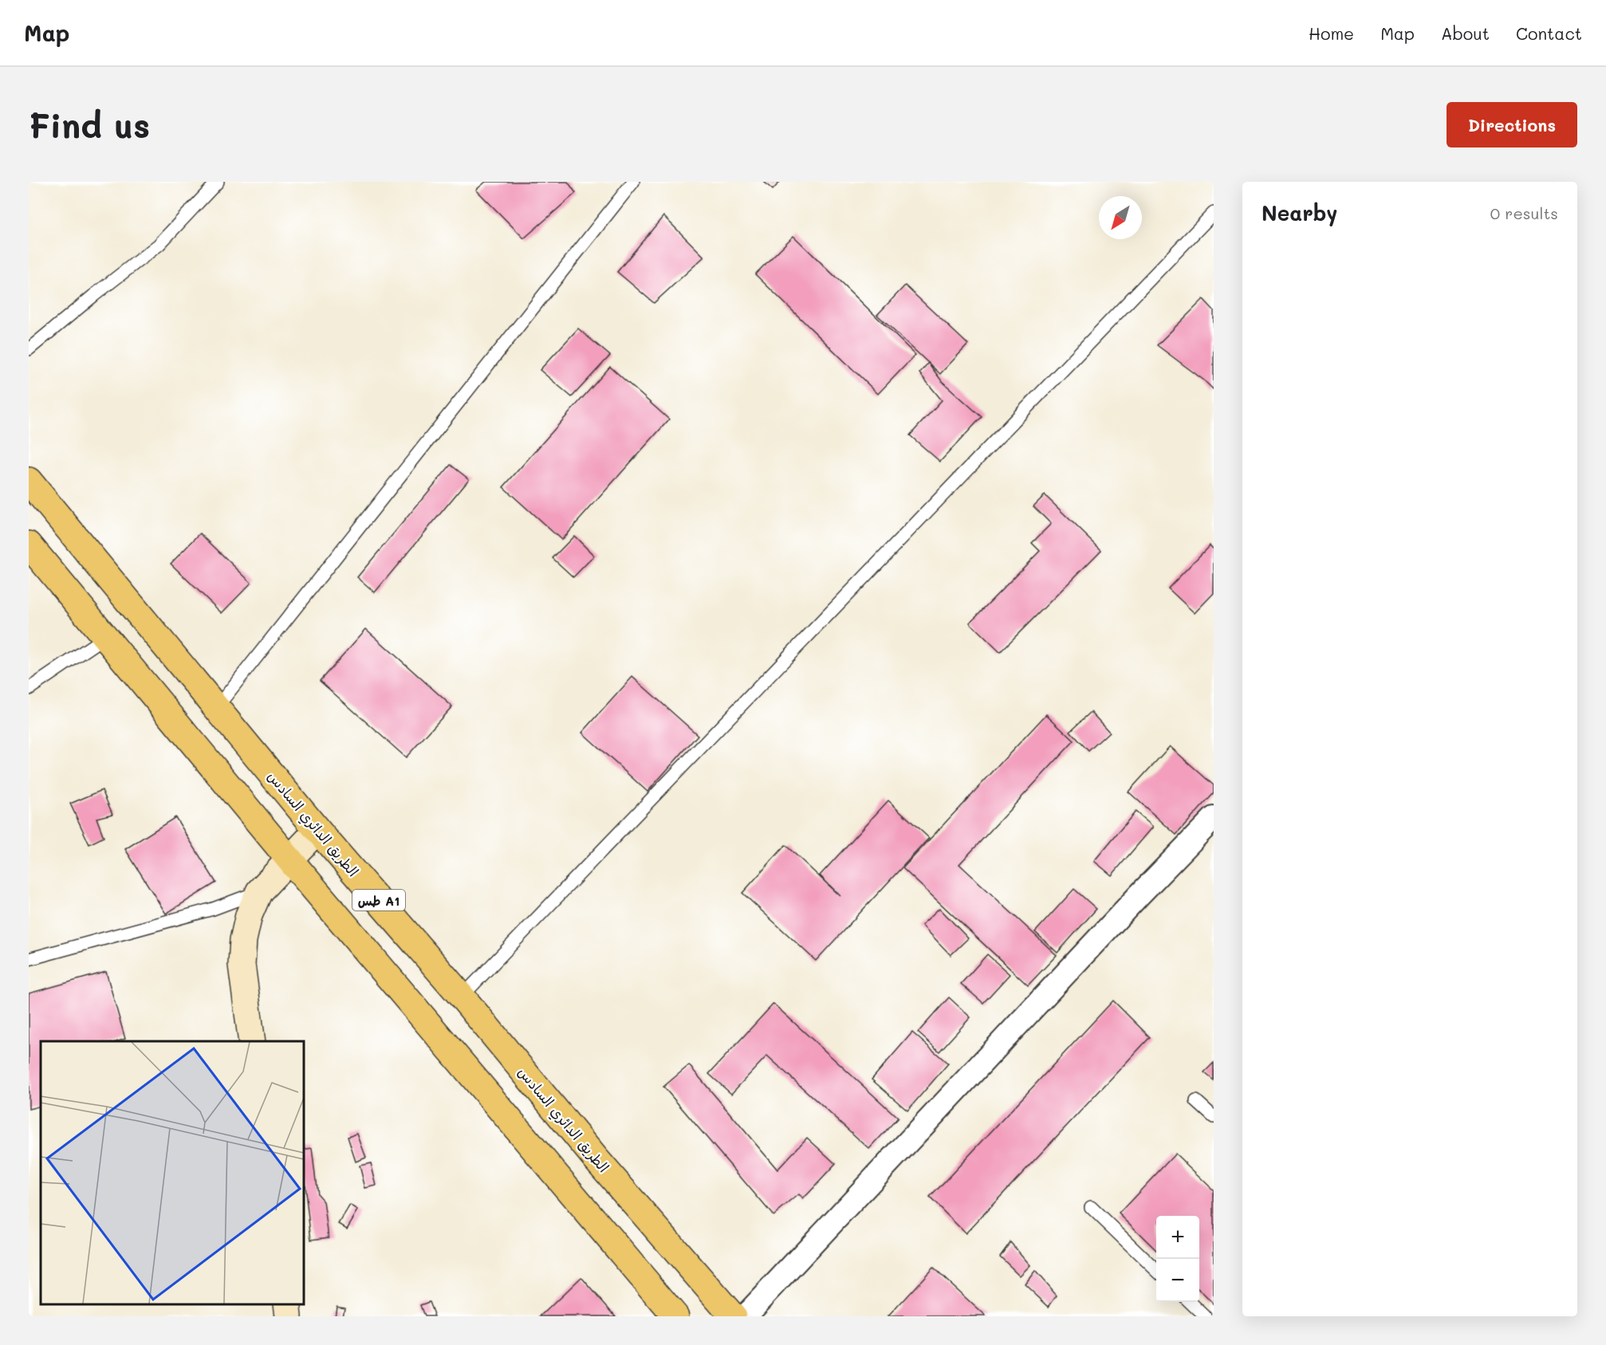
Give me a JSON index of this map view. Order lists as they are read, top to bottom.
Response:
{
  "streets": {
    "highway": ["الطريق الدائري السادس", "طس A1"]
  },
  "north": "bottom left",
  "page": {
    "header": "Map",
    "nav": [
      "Home",
      "Map",
      "About",
      "Contact"
    ],
    "buttons": "Directions",
    "title": "Find us",
    "heading": ["Nearby", "0 results"],
    "map_buttons": ["+", "−"]
  }
}
